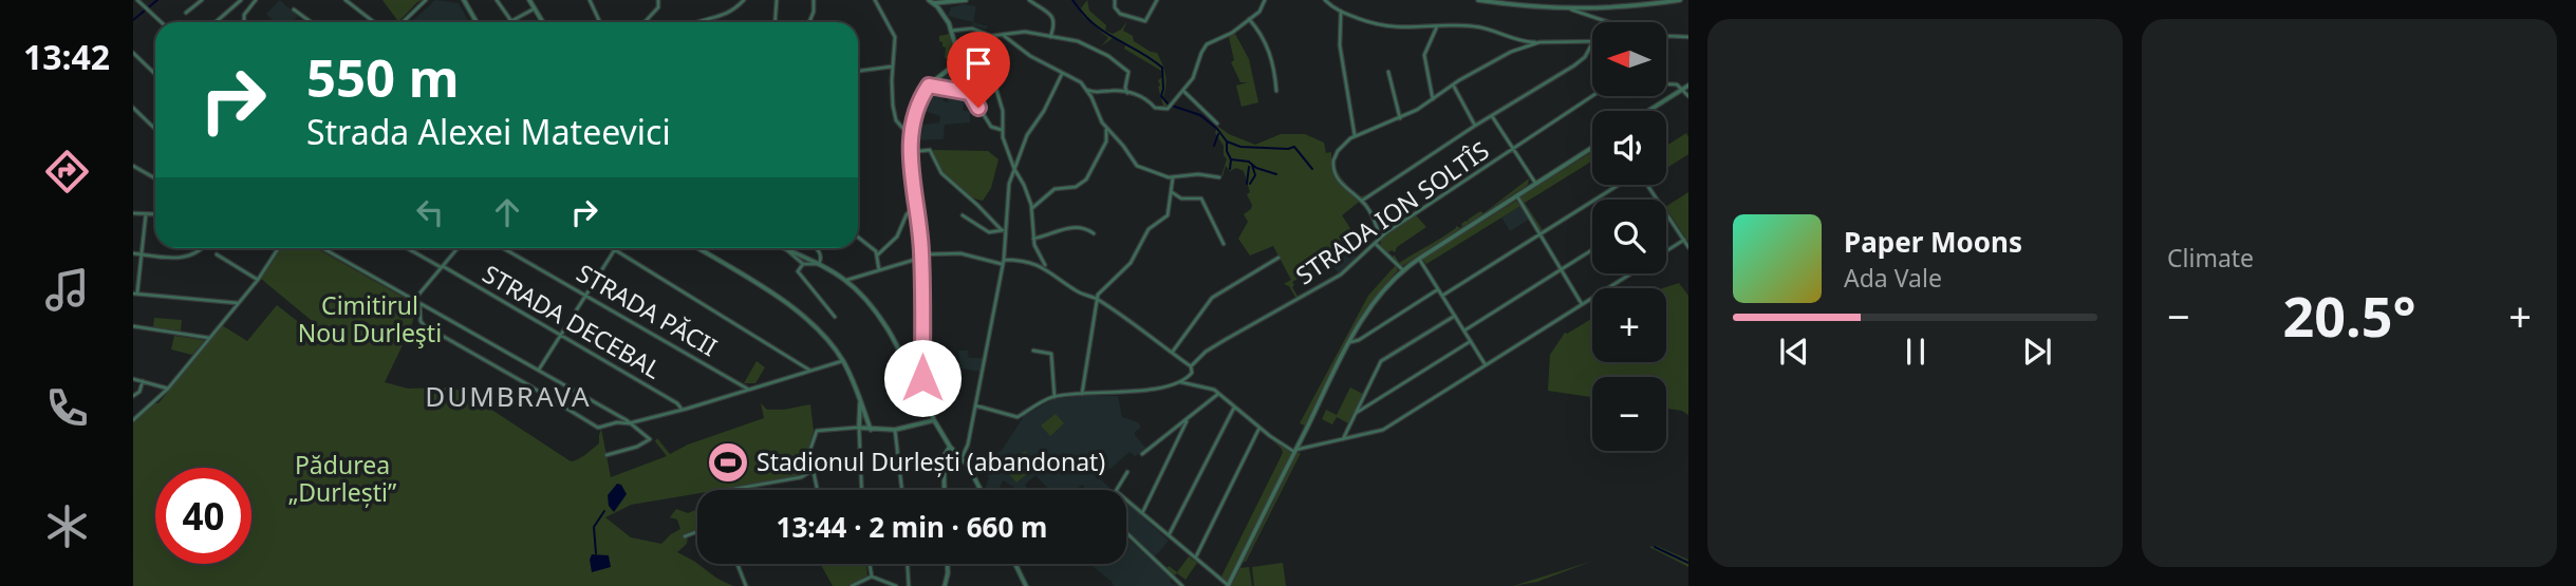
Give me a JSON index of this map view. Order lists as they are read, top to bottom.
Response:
{
  "streets": {
    "street": ["STRADA ION SOLTÎS", "STRADA PĂCII", "STRADA DECEBAL"]
  },
  "districts": ["DUMBRAVA"],
  "parks": ["Cimitirul Nou Durleşti", "Pădurea „Durlești”"],
  "places": {
    "sports": ["Stadionul Durlești (abandonat)"]
  },
  "north": "left",
  "page": {
    "tabs": "13:42",
    "tile": "Climate",
    "map_buttons": ["+", "−"],
    "turn": ["550 m", "Strada Alexei Mateevici"],
    "song": ["Paper Moons", "Ada Vale"],
    "heat": ["−", "20.5°", "+"],
    "limit": "40",
    "trip": "13:44 · 2 min · 660 m"
  }
}
